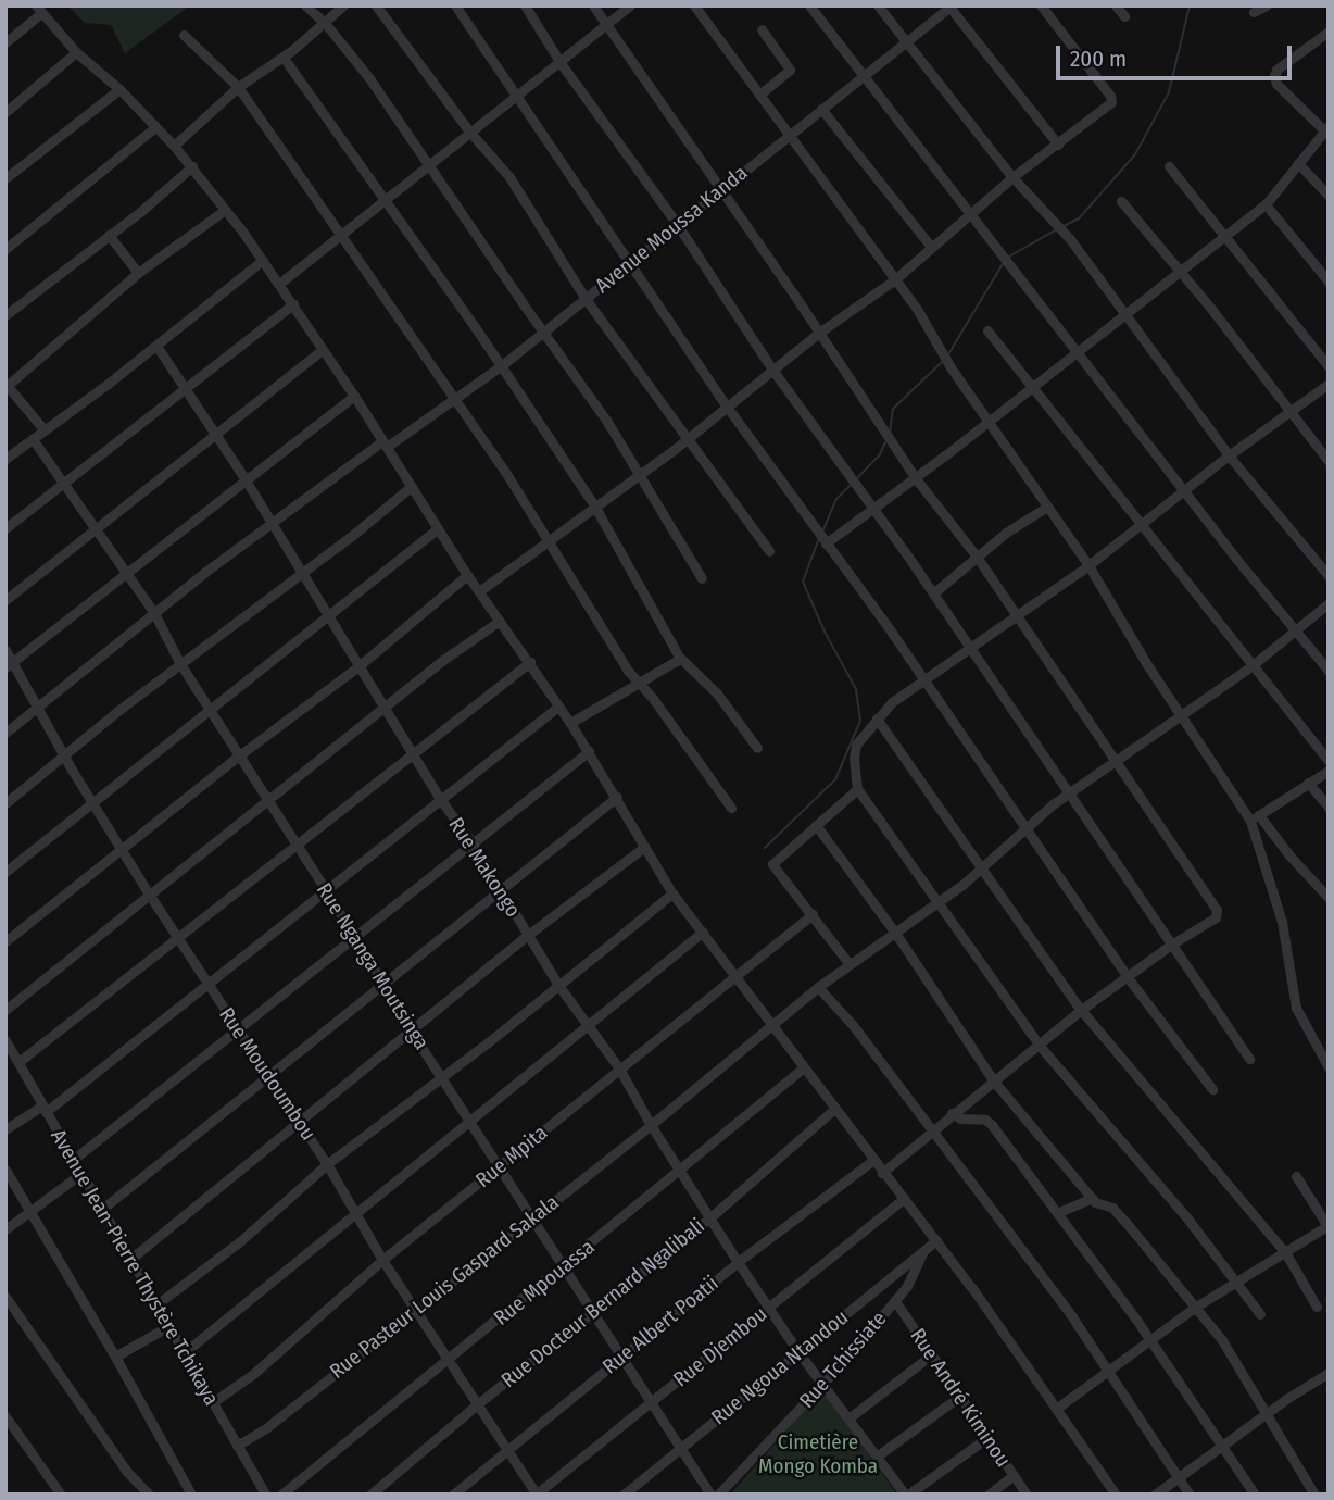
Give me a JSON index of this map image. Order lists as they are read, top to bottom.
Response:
{
  "streets": {
    "street": [
      "Avenue Moussa Kanda",
      "Rue Makongo",
      "Rue Nganga Moutsinga",
      "Rue Moudoumbou",
      "Rue Mpita",
      "Avenue Jean-Pierre Thystère Tchikaya",
      "Rue Mpouassa",
      "Rue Pasteur Louis Gaspard Sakala",
      "Rue Docteur Bernard Ngalibali",
      "Rue Albert Poatii",
      "Rue Djembou",
      "Rue Tchissiate",
      "Rue Ngoua Ntandou",
      "Rue André Kiminou"
    ]
  },
  "crossings": [
    ["Avenue Moussa Kanda", "Rue Makongo"],
    ["Avenue Moussa Kanda", "Rue Nganga Moutsinga"],
    ["Avenue Moussa Kanda", "Rue Moudoumbou"],
    ["Rue Makongo", "Rue Mpita"],
    ["Rue Makongo", "Rue Mpouassa"],
    ["Rue Makongo", "Rue Pasteur Louis Gaspard Sakala"],
    ["Rue Makongo", "Rue Docteur Bernard Ngalibali"],
    ["Rue Makongo", "Rue Albert Poatii"],
    ["Rue Makongo", "Rue Djembou"],
    ["Rue Makongo", "Rue Tchissiate"],
    ["Rue Makongo", "Rue Ngoua Ntandou"],
    ["Rue Nganga Moutsinga", "Rue Mpita"],
    ["Rue Nganga Moutsinga", "Rue Mpouassa"],
    ["Rue Nganga Moutsinga", "Rue Pasteur Louis Gaspard Sakala"],
    ["Rue Nganga Moutsinga", "Rue Docteur Bernard Ngalibali"],
    ["Rue Nganga Moutsinga", "Rue Albert Poatii"],
    ["Rue Nganga Moutsinga", "Rue Djembou"],
    ["Rue Nganga Moutsinga", "Rue Ngoua Ntandou"],
    ["Rue Moudoumbou", "Rue Mpita"],
    ["Rue Moudoumbou", "Rue Mpouassa"],
    ["Rue Moudoumbou", "Rue Pasteur Louis Gaspard Sakala"],
    ["Rue Moudoumbou", "Rue Docteur Bernard Ngalibali"],
    ["Rue Moudoumbou", "Rue Albert Poatii"],
    ["Rue Moudoumbou", "Rue Djembou"],
    ["Rue Mpita", "Avenue Jean-Pierre Thystère Tchikaya"],
    ["Avenue Jean-Pierre Thystère Tchikaya", "Rue Pasteur Louis Gaspard Sakala"],
    ["Rue Tchissiate", "Rue Ngoua Ntandou"],
    ["Rue Tchissiate", "Rue André Kiminou"]
  ],
  "parks": ["Cimetière Mongo Komba"],
  "scale_bar": "200 m"
}
